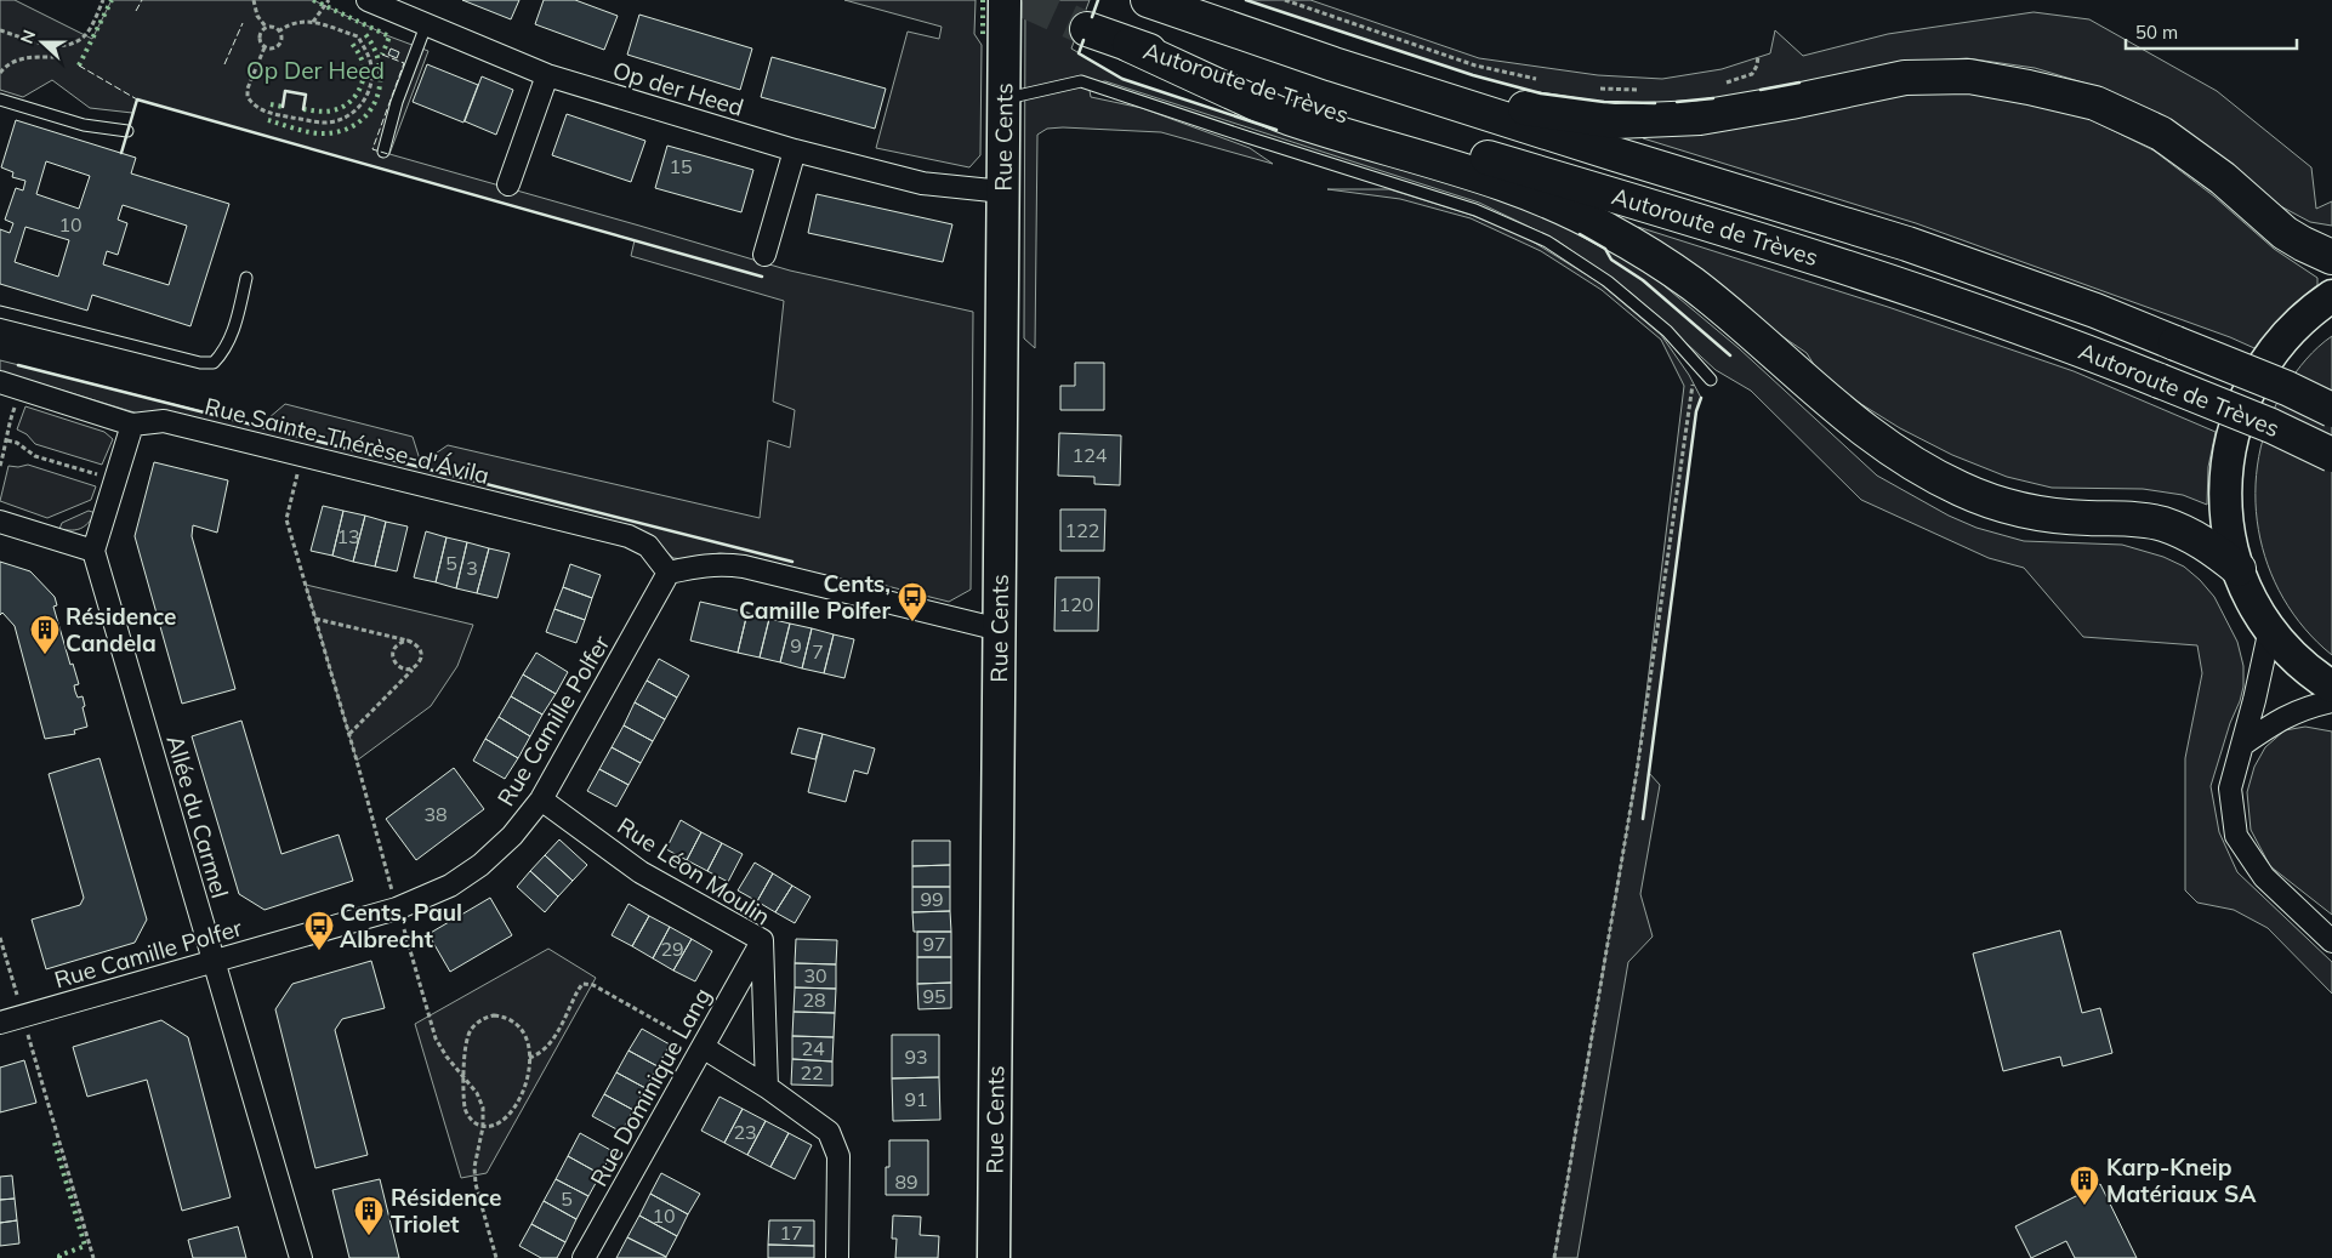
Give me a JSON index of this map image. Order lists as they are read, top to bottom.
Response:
{
  "streets": {
    "highway": ["Autoroute de Trèves"],
    "main road": ["Rue Cents"],
    "street": [
      "Op der Heed",
      "Rue Sainte-Thérèse-d'Ávila",
      "Rue Camille Polfer",
      "Allée du Carmel",
      "Rue Léon Moulin",
      "Rue Dominique Lang"
    ]
  },
  "crossings": [
    ["Op der Heed", "Rue Cents"],
    ["Rue Sainte-Thérèse-d'Ávila", "Rue Camille Polfer"],
    ["Rue Camille Polfer", "Allée du Carmel"],
    ["Rue Camille Polfer", "Rue Léon Moulin"],
    ["Rue Léon Moulin", "Rue Dominique Lang"]
  ],
  "parks": ["Op Der Heed"],
  "places": {
    "bus stop": ["Cents, Camille Polfer", "Cents, Paul Albrecht"],
    "building": ["Résidence Candela", "Karp-Kneip Matériaux SA", "Résidence Triolet"]
  },
  "house_numbers": [
    "15",
    "10",
    "124",
    "122",
    "13",
    "5",
    "3",
    "120",
    "9",
    "7",
    "38",
    "99",
    "97",
    "29",
    "30",
    "95",
    "28",
    "24",
    "93",
    "22",
    "91",
    "23",
    "89",
    "5",
    "10",
    "17"
  ],
  "scale_bar": "50 m",
  "north": "left"
}
